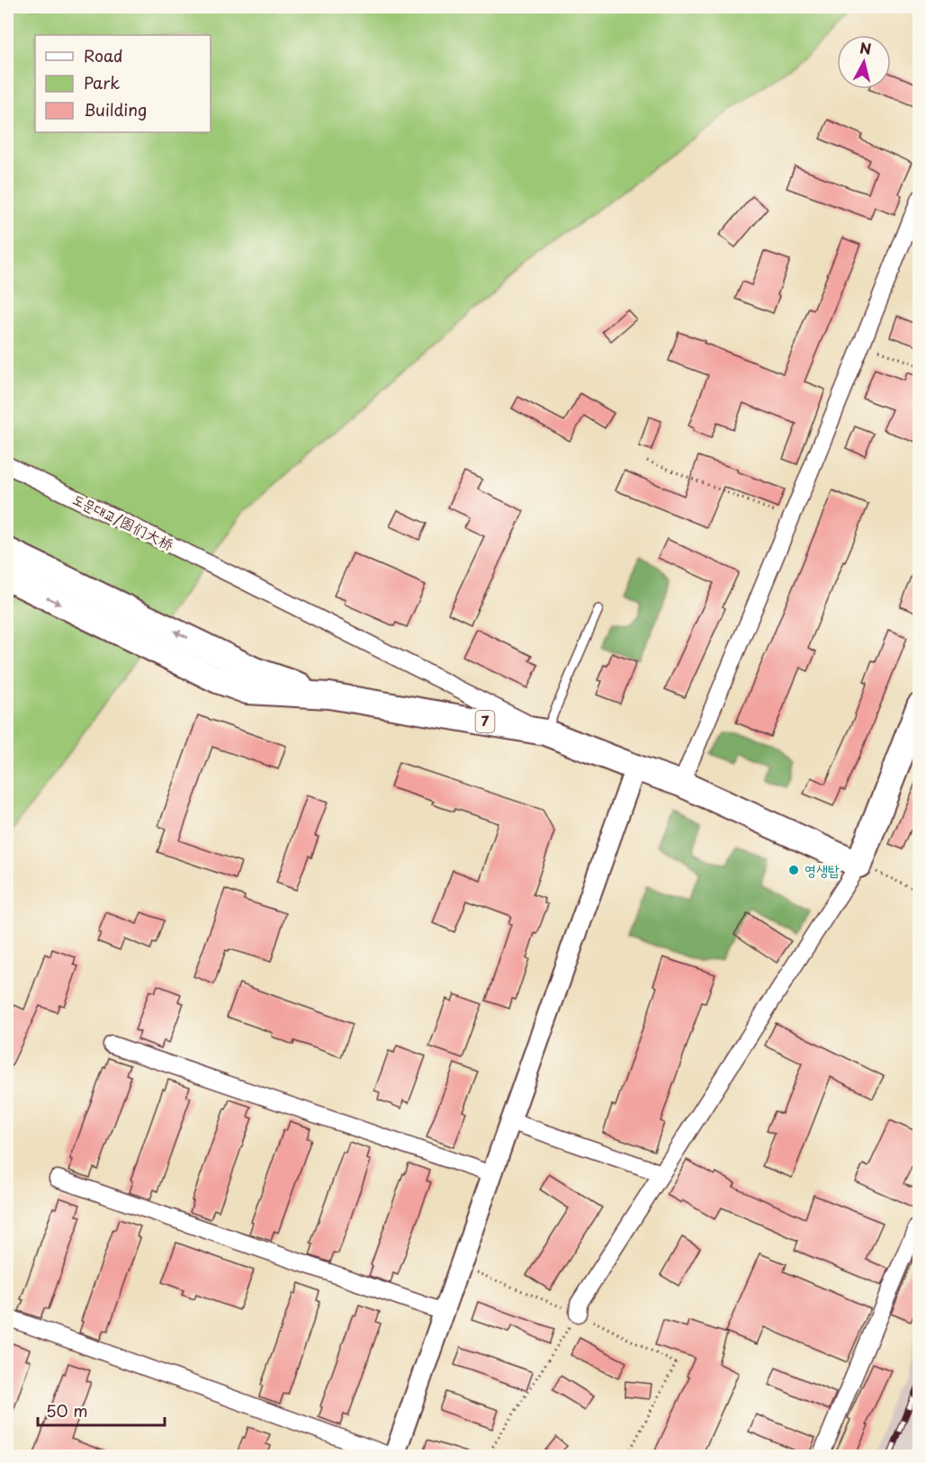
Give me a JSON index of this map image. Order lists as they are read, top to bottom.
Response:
{
  "streets": {
    "main road": ["7"],
    "street": ["도문대교/图们大桥"]
  },
  "crossings": [
    ["도문대교/图们大桥", "7"]
  ],
  "places": ["영생탑"],
  "legend": ["Road", "Park", "Building"],
  "scale_bar": "50 m",
  "north": "top"
}
